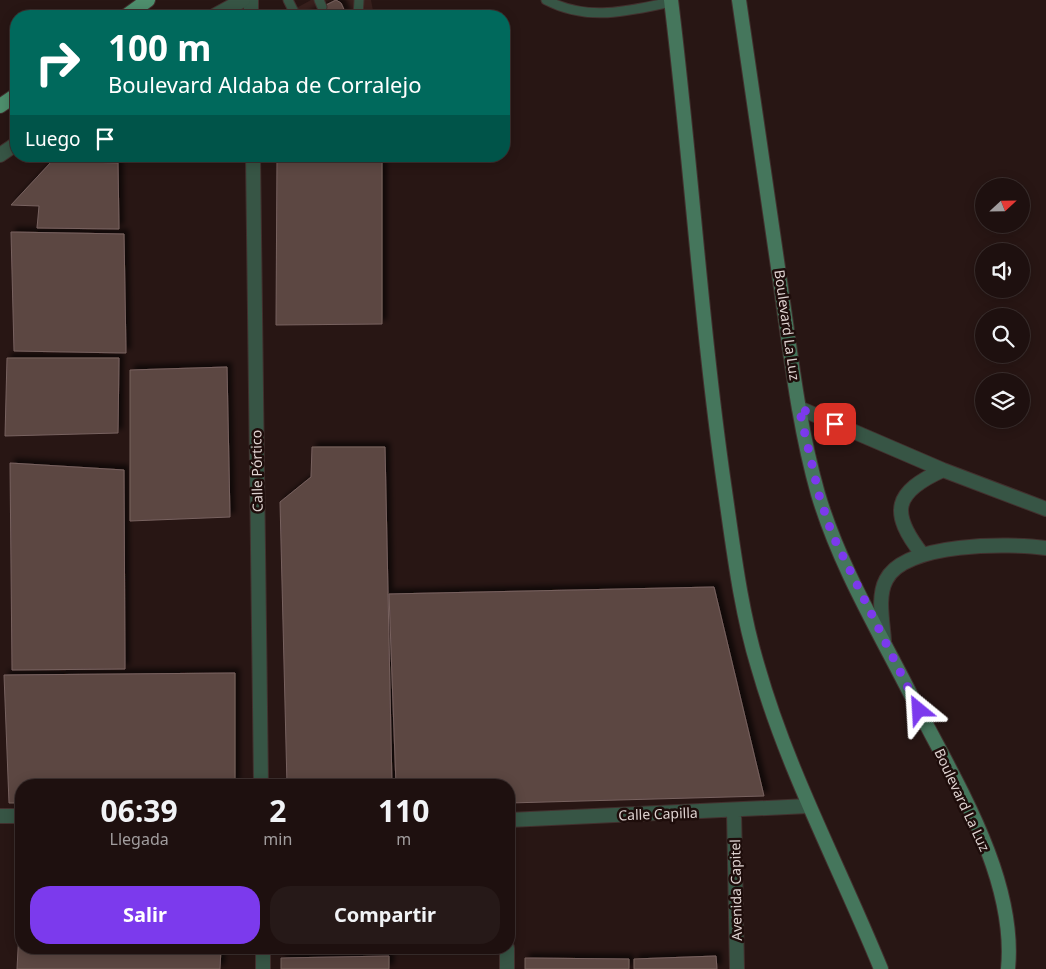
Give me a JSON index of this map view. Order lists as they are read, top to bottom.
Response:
{
  "streets": {
    "main road": ["Boulevard La Luz"],
    "street": ["Calle Pórtico", "Calle Capilla", "Avenida Capitel"]
  },
  "crossings": [
    ["Calle Capilla", "Avenida Capitel"]
  ],
  "north": "right",
  "page": {
    "turn": ["100 m", "Boulevard Aldaba de Corralejo"],
    "then": "Luego",
    "eta": [
      "06:39",
      "Llegada",
      "2",
      "min",
      "110",
      "m"
    ],
    "buttons": ["Salir", "Compartir"]
  }
}
